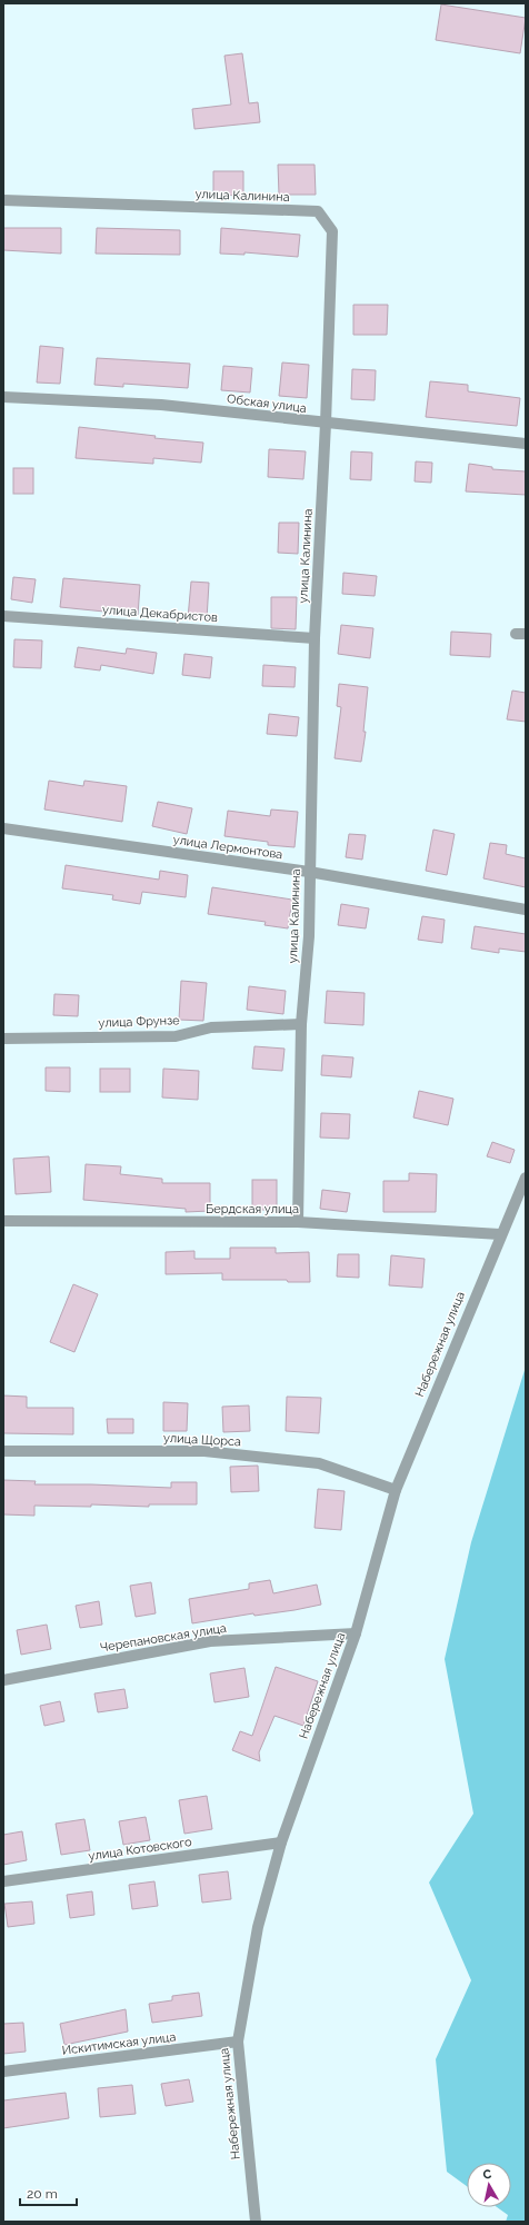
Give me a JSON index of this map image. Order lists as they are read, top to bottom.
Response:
{
  "streets": {
    "street": [
      "улица Калинина",
      "Обская улица",
      "улица Декабристов",
      "улица Лермонтова",
      "улица Фрунзе",
      "Бердская улица",
      "Набережная улица",
      "улица Щорса",
      "Черепановская улица",
      "улица Котовского",
      "Искитимская улица"
    ]
  },
  "crossings": [
    ["улица Калинина", "Обская улица"],
    ["улица Калинина", "улица Декабристов"],
    ["улица Калинина", "улица Лермонтова"],
    ["улица Калинина", "улица Фрунзе"],
    ["улица Калинина", "Бердская улица"],
    ["Бердская улица", "Набережная улица"],
    ["Набережная улица", "улица Щорса"],
    ["Набережная улица", "Черепановская улица"],
    ["Набережная улица", "улица Котовского"],
    ["Набережная улица", "Искитимская улица"]
  ],
  "scale_bar": "20 m",
  "north": "top"
}
